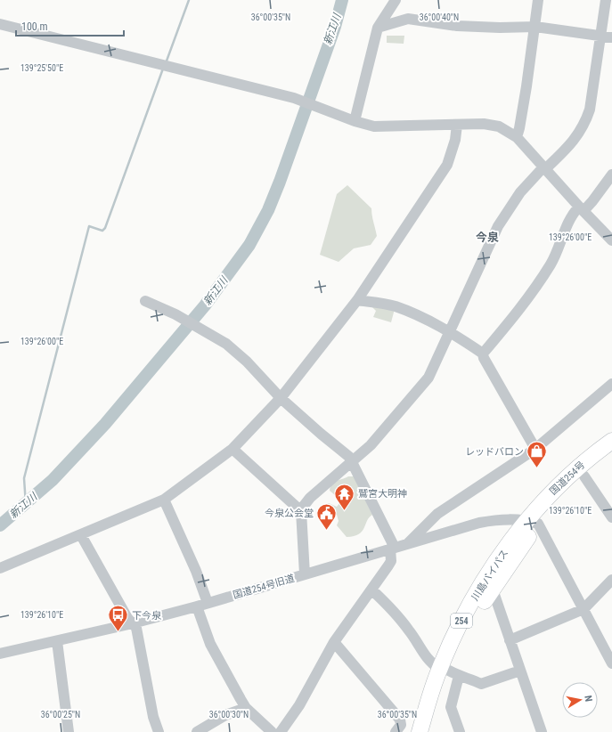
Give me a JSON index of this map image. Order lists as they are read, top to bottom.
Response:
{
  "streets": {
    "highway": ["国道254号", "川島バイパス", "254"],
    "street": ["国道254号旧道"]
  },
  "crossings": [
    ["国道254号", "川島バイパス"],
    ["国道254号", "国道254号旧道"],
    ["川島バイパス", "国道254号旧道"]
  ],
  "districts": ["今泉"],
  "water": ["新江川"],
  "places": {
    "shop": ["レッドバロン"],
    "temple": ["鷲宮大明神"],
    "public building": ["今泉公会堂"],
    "bus stop": ["下今泉"]
  },
  "scale_bar": "100 m",
  "north": "right",
  "coordinates": [
    "36°00'35\"N",
    "36°00'40\"N",
    "139°25'50\"E",
    "139°26'00\"E",
    "139°26'10\"E",
    "36°00'25\"N",
    "36°00'30\"N"
  ]
}
